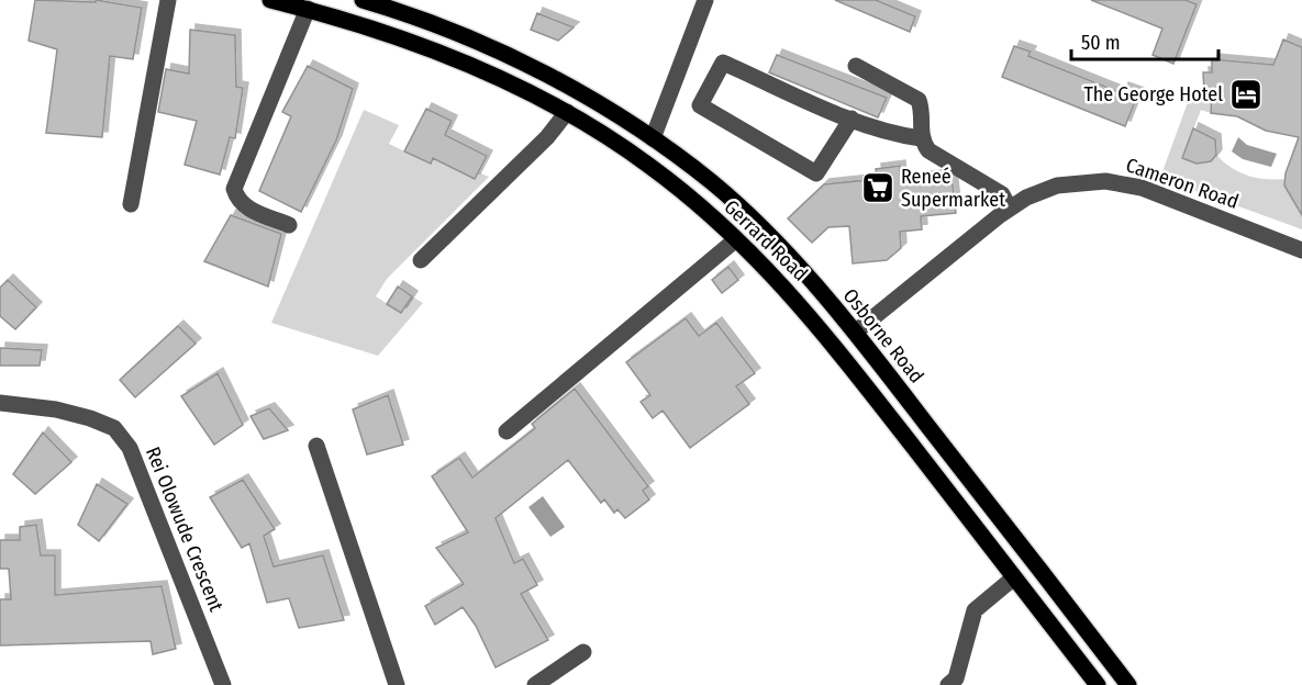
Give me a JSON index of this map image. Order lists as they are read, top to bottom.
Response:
{
  "streets": {
    "main road": ["Gerrard Road", "Osborne Road"],
    "street": ["Cameron Road", "Rei Olowude Crescent"]
  },
  "crossings": [
    ["Cameron Road", "Osborne Road"]
  ],
  "places": {
    "hotel": ["The George Hotel"],
    "supermarket": ["Reneé Supermarket"]
  },
  "scale_bar": "50 m"
}
